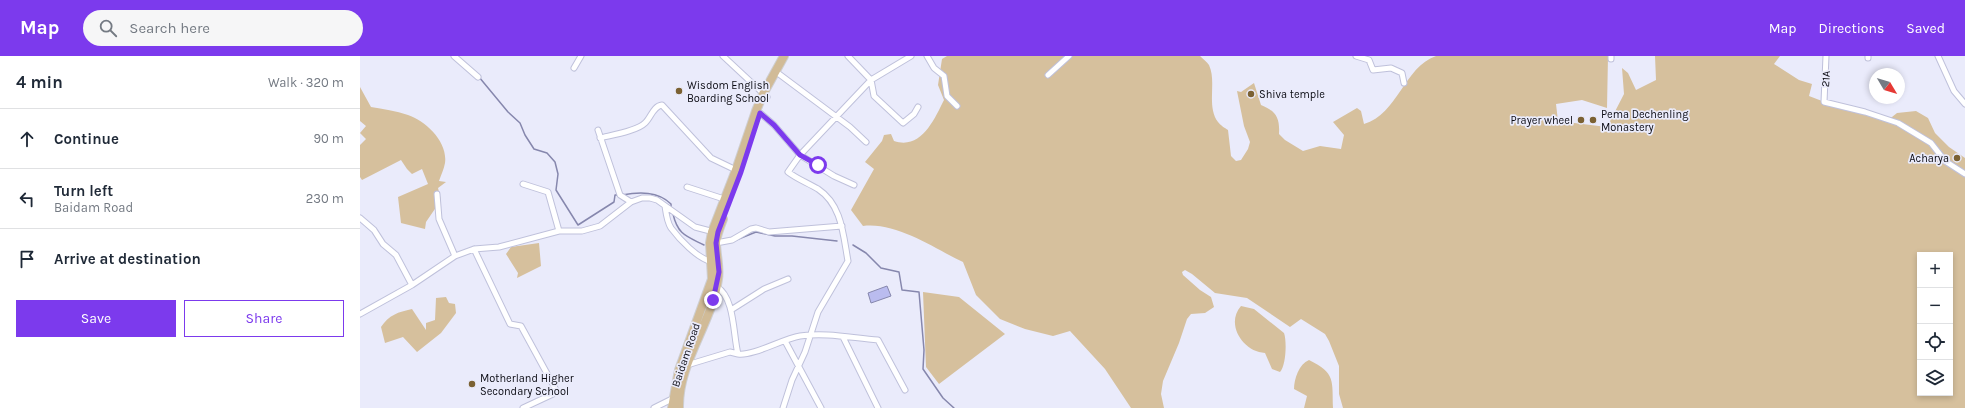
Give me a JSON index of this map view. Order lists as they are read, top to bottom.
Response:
{
  "streets": {
    "main road": ["Baidam Road"],
    "street": ["21A"]
  },
  "places": [
    "Wisdom English Boarding School",
    "Shiva temple",
    "Prayer wheel",
    "Pema Dechenling Monastery",
    "Acharya",
    "Motherland Higher Secondary School"
  ],
  "north": "bottom right",
  "page": {
    "header": "Map",
    "search": "Search here",
    "nav": ["Map", "Directions", "Saved"],
    "heading": ["4 min", "Walk · 320 m"],
    "list": [
      ["Continue", "90 m"],
      ["Turn left", "Baidam Road", "230 m"],
      "Arrive at destination"
    ],
    "map_buttons": ["+", "−"],
    "buttons": ["Save", "Share"]
  }
}
